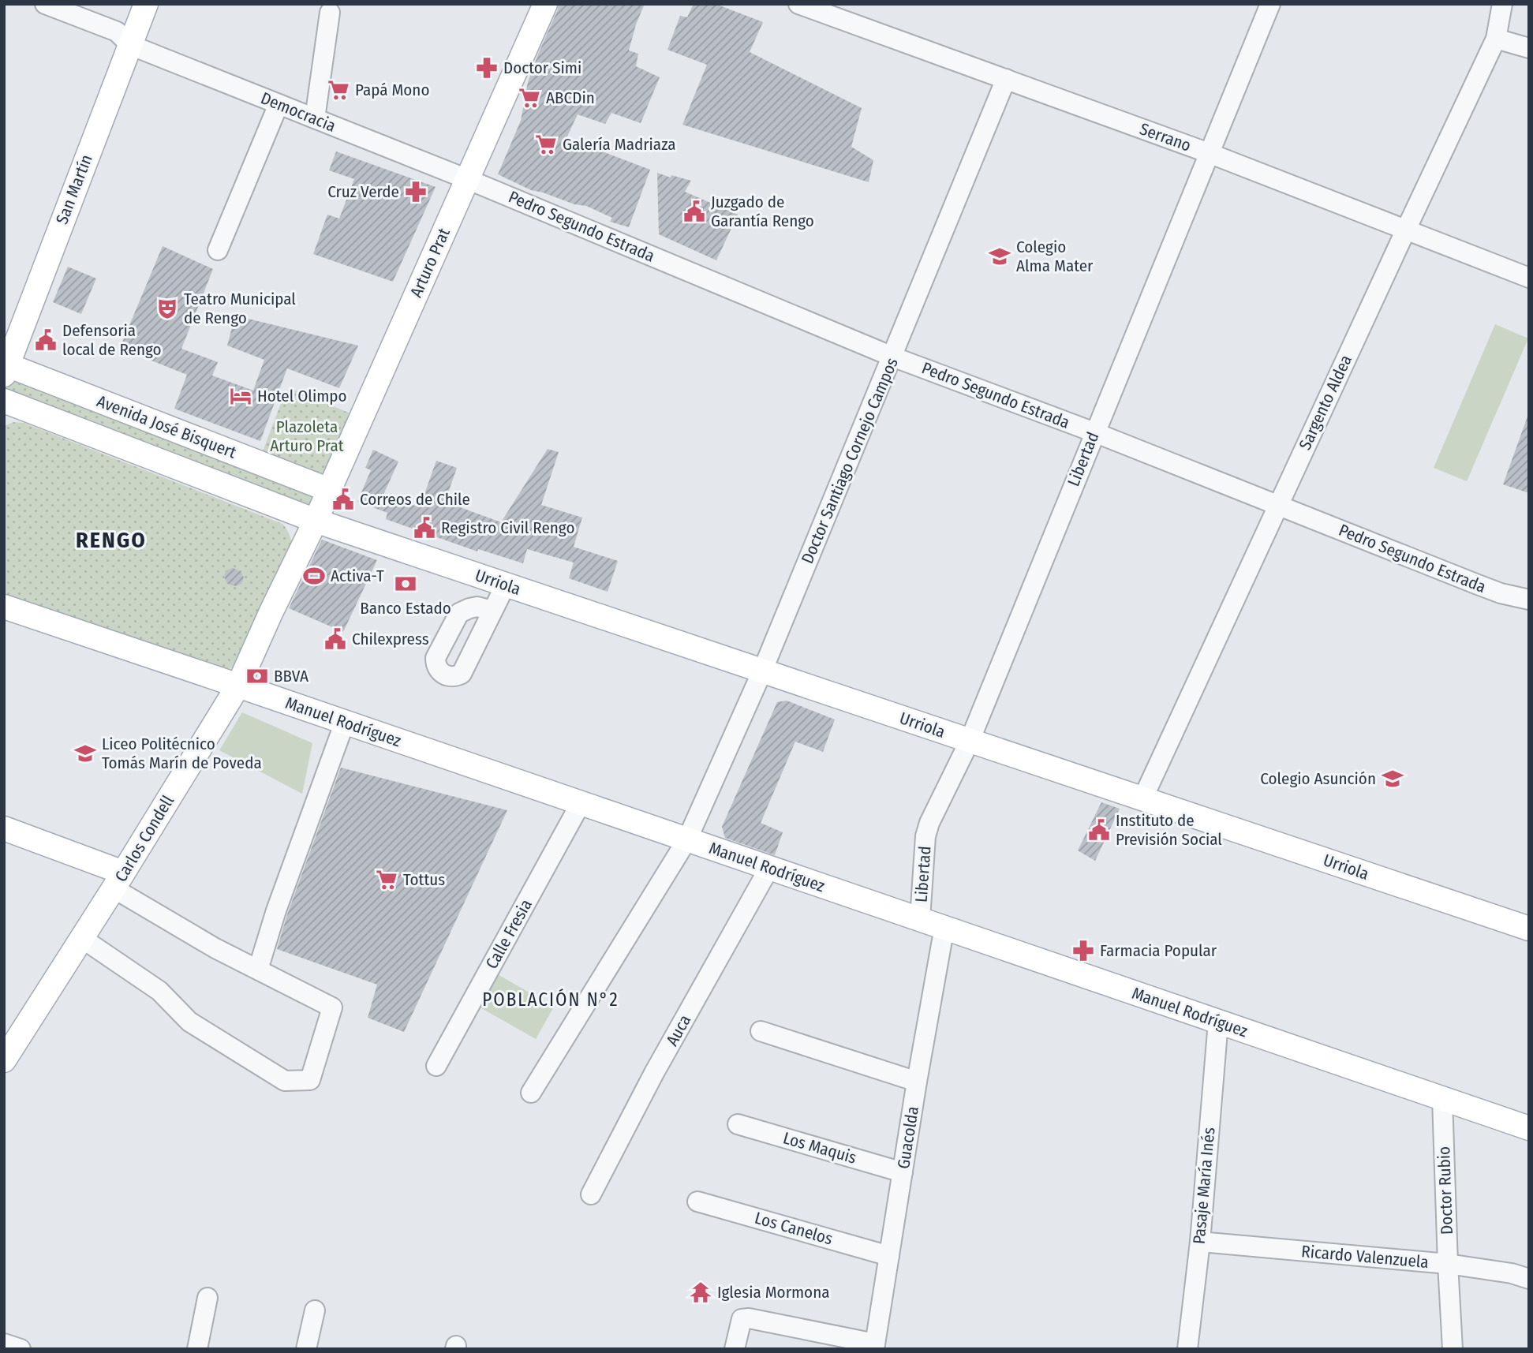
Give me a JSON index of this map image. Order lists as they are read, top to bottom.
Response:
{
  "streets": {
    "main road": [
      "San Martín",
      "Arturo Prat",
      "Avenida José Bisquert",
      "Urriola",
      "Manuel Rodríguez",
      "Carlos Condell"
    ],
    "street": [
      "Democracia",
      "Serrano",
      "Pedro Segundo Estrada",
      "Sargento Aldea",
      "Libertad",
      "Doctor Santiago Cornejo Campos",
      "Calle Fresia",
      "Auca",
      "Guacolda",
      "Los Maquis",
      "Pasaje María Inés",
      "Doctor Rubio",
      "Los Canelos",
      "Ricardo Valenzuela"
    ]
  },
  "crossings": [
    ["Democracia", "San Martín"],
    ["Democracia", "Pedro Segundo Estrada"],
    ["Democracia", "Arturo Prat"],
    ["Serrano", "Sargento Aldea"],
    ["Serrano", "Libertad"],
    ["Serrano", "Doctor Santiago Cornejo Campos"],
    ["San Martín", "Avenida José Bisquert"],
    ["Pedro Segundo Estrada", "Arturo Prat"],
    ["Pedro Segundo Estrada", "Sargento Aldea"],
    ["Pedro Segundo Estrada", "Libertad"],
    ["Pedro Segundo Estrada", "Doctor Santiago Cornejo Campos"],
    ["Arturo Prat", "Avenida José Bisquert"],
    ["Arturo Prat", "Urriola"],
    ["Arturo Prat", "Carlos Condell"],
    ["Sargento Aldea", "Urriola"],
    ["Avenida José Bisquert", "Urriola"],
    ["Avenida José Bisquert", "Carlos Condell"],
    ["Libertad", "Urriola"],
    ["Libertad", "Manuel Rodríguez"],
    ["Doctor Santiago Cornejo Campos", "Urriola"],
    ["Doctor Santiago Cornejo Campos", "Manuel Rodríguez"],
    ["Urriola", "Carlos Condell"],
    ["Manuel Rodríguez", "Carlos Condell"],
    ["Manuel Rodríguez", "Calle Fresia"],
    ["Manuel Rodríguez", "Auca"],
    ["Manuel Rodríguez", "Guacolda"],
    ["Manuel Rodríguez", "Pasaje María Inés"],
    ["Manuel Rodríguez", "Doctor Rubio"],
    ["Guacolda", "Los Maquis"],
    ["Guacolda", "Los Canelos"],
    ["Pasaje María Inés", "Ricardo Valenzuela"],
    ["Doctor Rubio", "Ricardo Valenzuela"]
  ],
  "districts": ["RENGO", "POBLACIÓN N°2"],
  "parks": ["Plazoleta Arturo Prat"],
  "places": {
    "pharmacy": ["Doctor Simi", "Cruz Verde", "Farmacia Popular"],
    "supermarket": [
      "Papá Mono",
      "ABCDin",
      "Galería Madriaza",
      "Tottus"
    ],
    "public building": [
      "Juzgado de Garantía Rengo",
      "Defensoria local de Rengo",
      "Correos de Chile",
      "Registro Civil Rengo",
      "Chilexpress",
      "Instituto de Previsión Social"
    ],
    "school or university": ["Colegio Alma Mater", "Liceo Politécnico Tomás Marín de Poveda", "Colegio Asunción"],
    "theatre": ["Teatro Municipal de Rengo"],
    "hotel": ["Hotel Olimpo"],
    "sports": ["Activa-T"],
    "bank": ["Banco Estado", "BBVA"],
    "temple": ["Iglesia Mormona"]
  }
}
